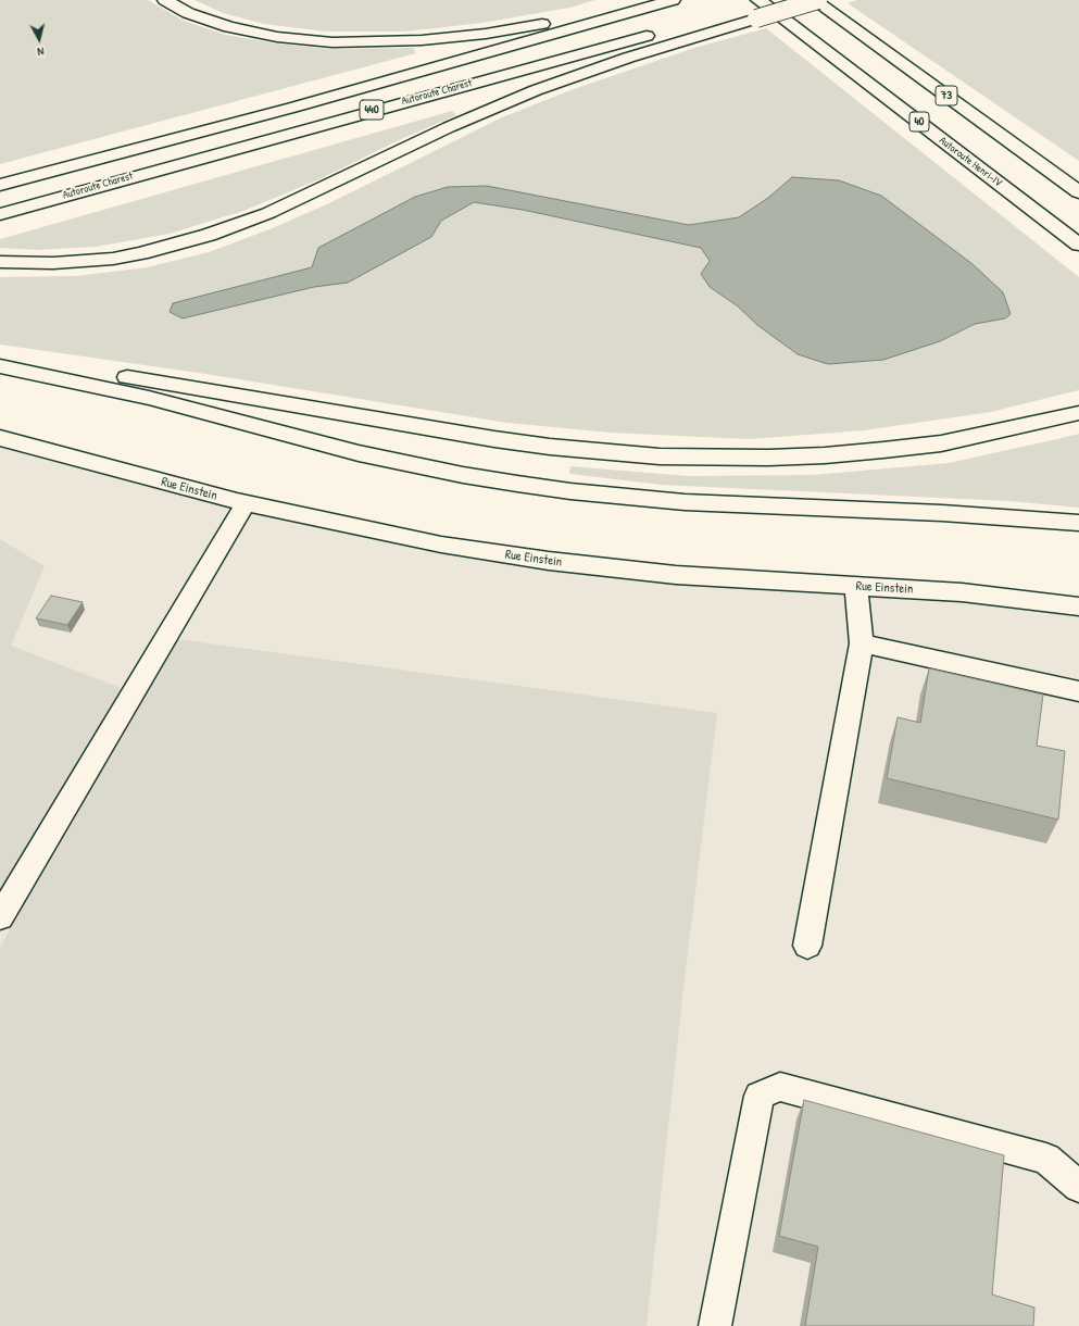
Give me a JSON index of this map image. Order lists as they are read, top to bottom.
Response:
{
  "streets": {
    "main road": [
      "Autoroute Charest",
      "73",
      "440",
      "40",
      "Autoroute Henri-IV",
      "Rue Einstein"
    ]
  },
  "north": "bottom"
}
